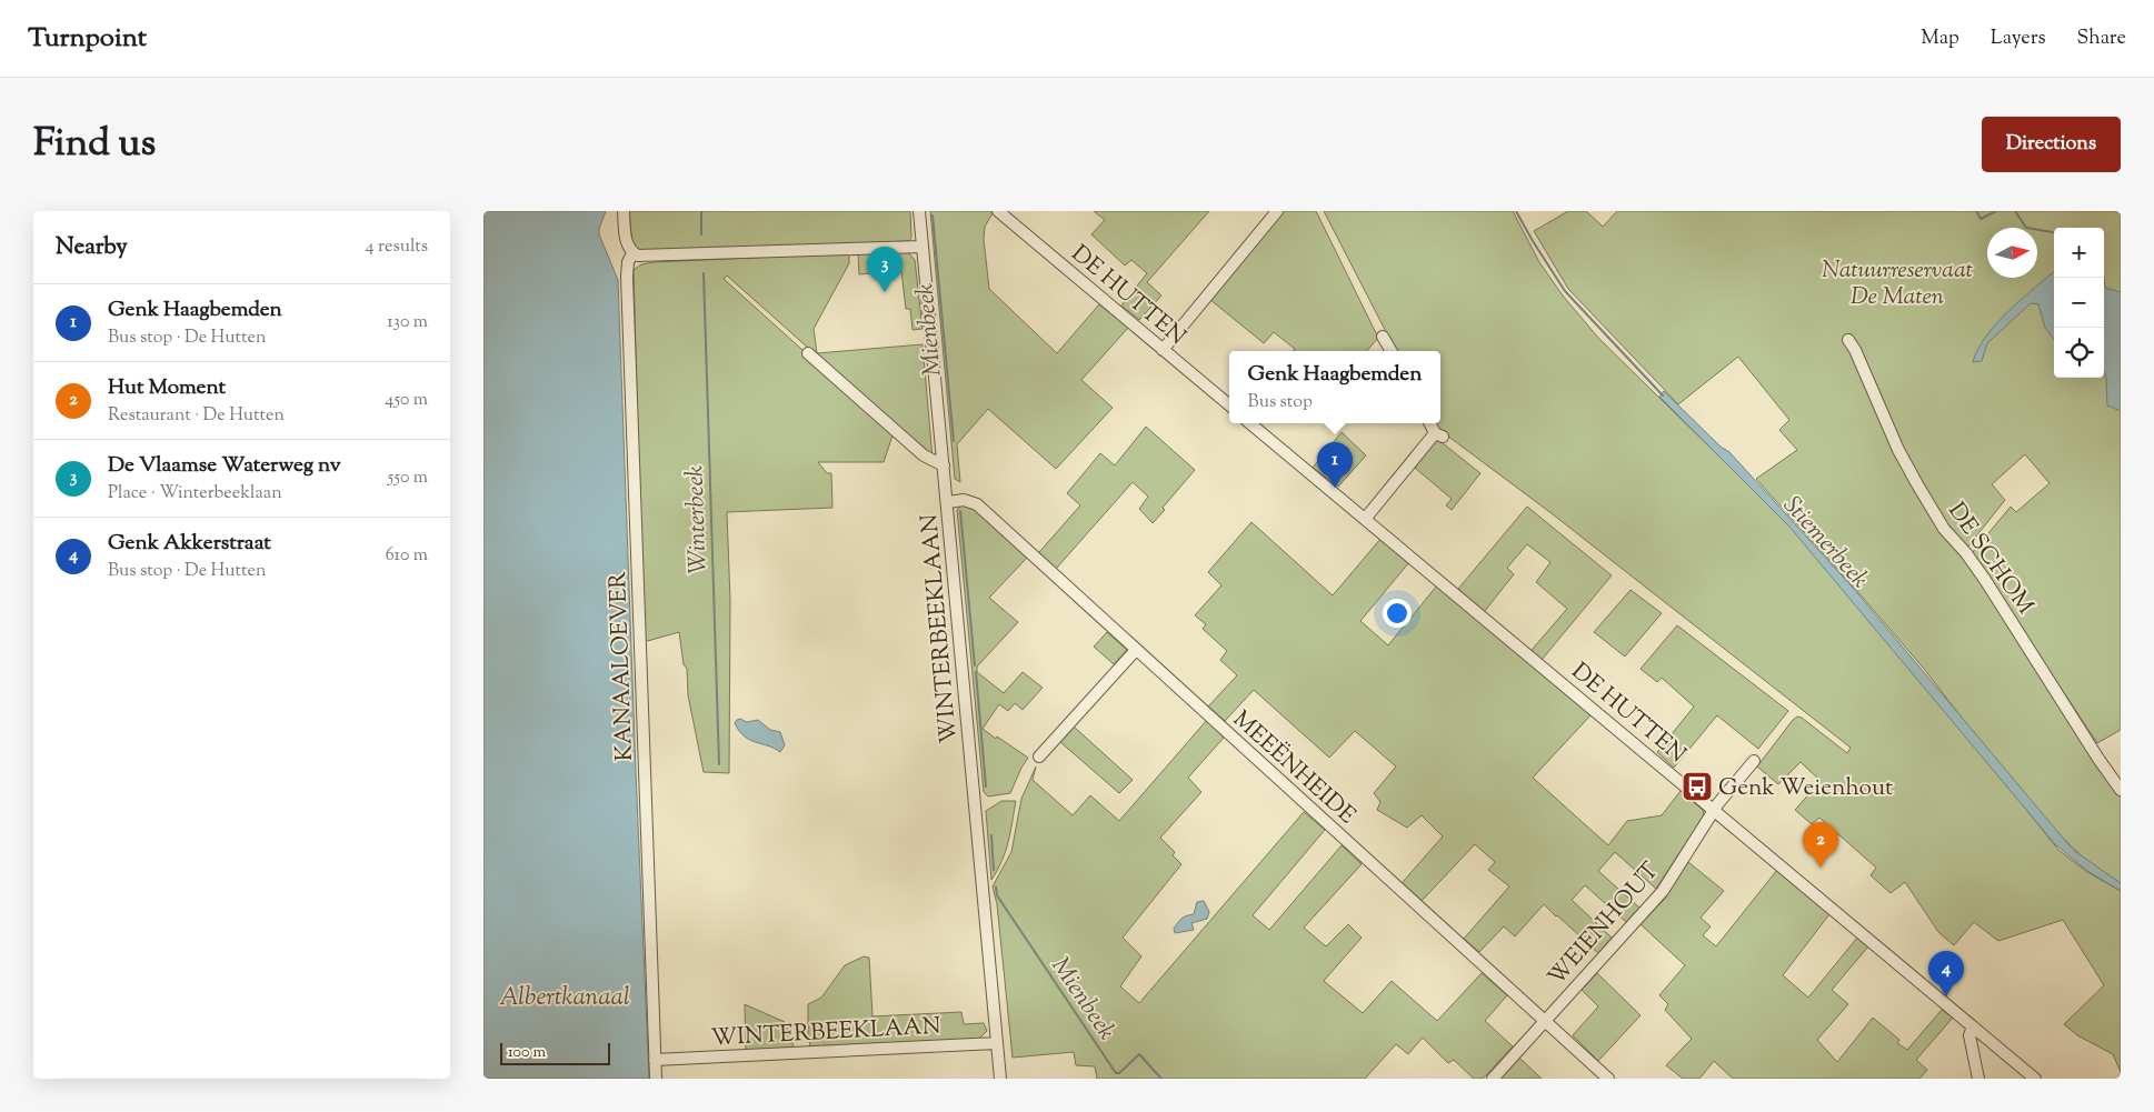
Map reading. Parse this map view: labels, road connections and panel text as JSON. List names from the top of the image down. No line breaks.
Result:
{"streets":{"street":["DE HUTTEN","DE SCHOM","WINTERBEEKLAAN","KANAALOEVER","MEEËNHEIDE","WEIENHOUT"]},"crossings":[["DE HUTTEN","WEIENHOUT"],["WINTERBEEKLAAN","KANAALOEVER"],["WINTERBEEKLAAN","MEEËNHEIDE"],["MEEËNHEIDE","WEIENHOUT"]],"water":["Mienbeek","Winterbeek","Stiemerbeek","Albertkanaal"],"parks":["Natuurreservaat De Maten"],"places":{"bus stop":["Genk Weienhout"]},"scale_bar":"100 m","north":"right","page":{"header":"Turnpoint","nav":["Map","Layers","Share"],"title":"Find us","buttons":"Directions","heading":["Nearby","4 results"],"map_buttons":["+","−"],"pins":["3","1","2","4"],"list":[{"mark":"1","name":"Genk Haagbemden","note":"Bus stop · De Hutten","value":"130 m"},{"mark":"2","name":"Hut Moment","note":"Restaurant · De Hutten","value":"450 m"},{"mark":"3","name":"De Vlaamse Waterweg nv","note":"Place · Winterbeeklaan","value":"550 m"},{"mark":"4","name":"Genk Akkerstraat","note":"Bus stop · De Hutten","value":"610 m"}],"popup":["Genk Haagbemden","Bus stop"],"scale":"100 m"}}
